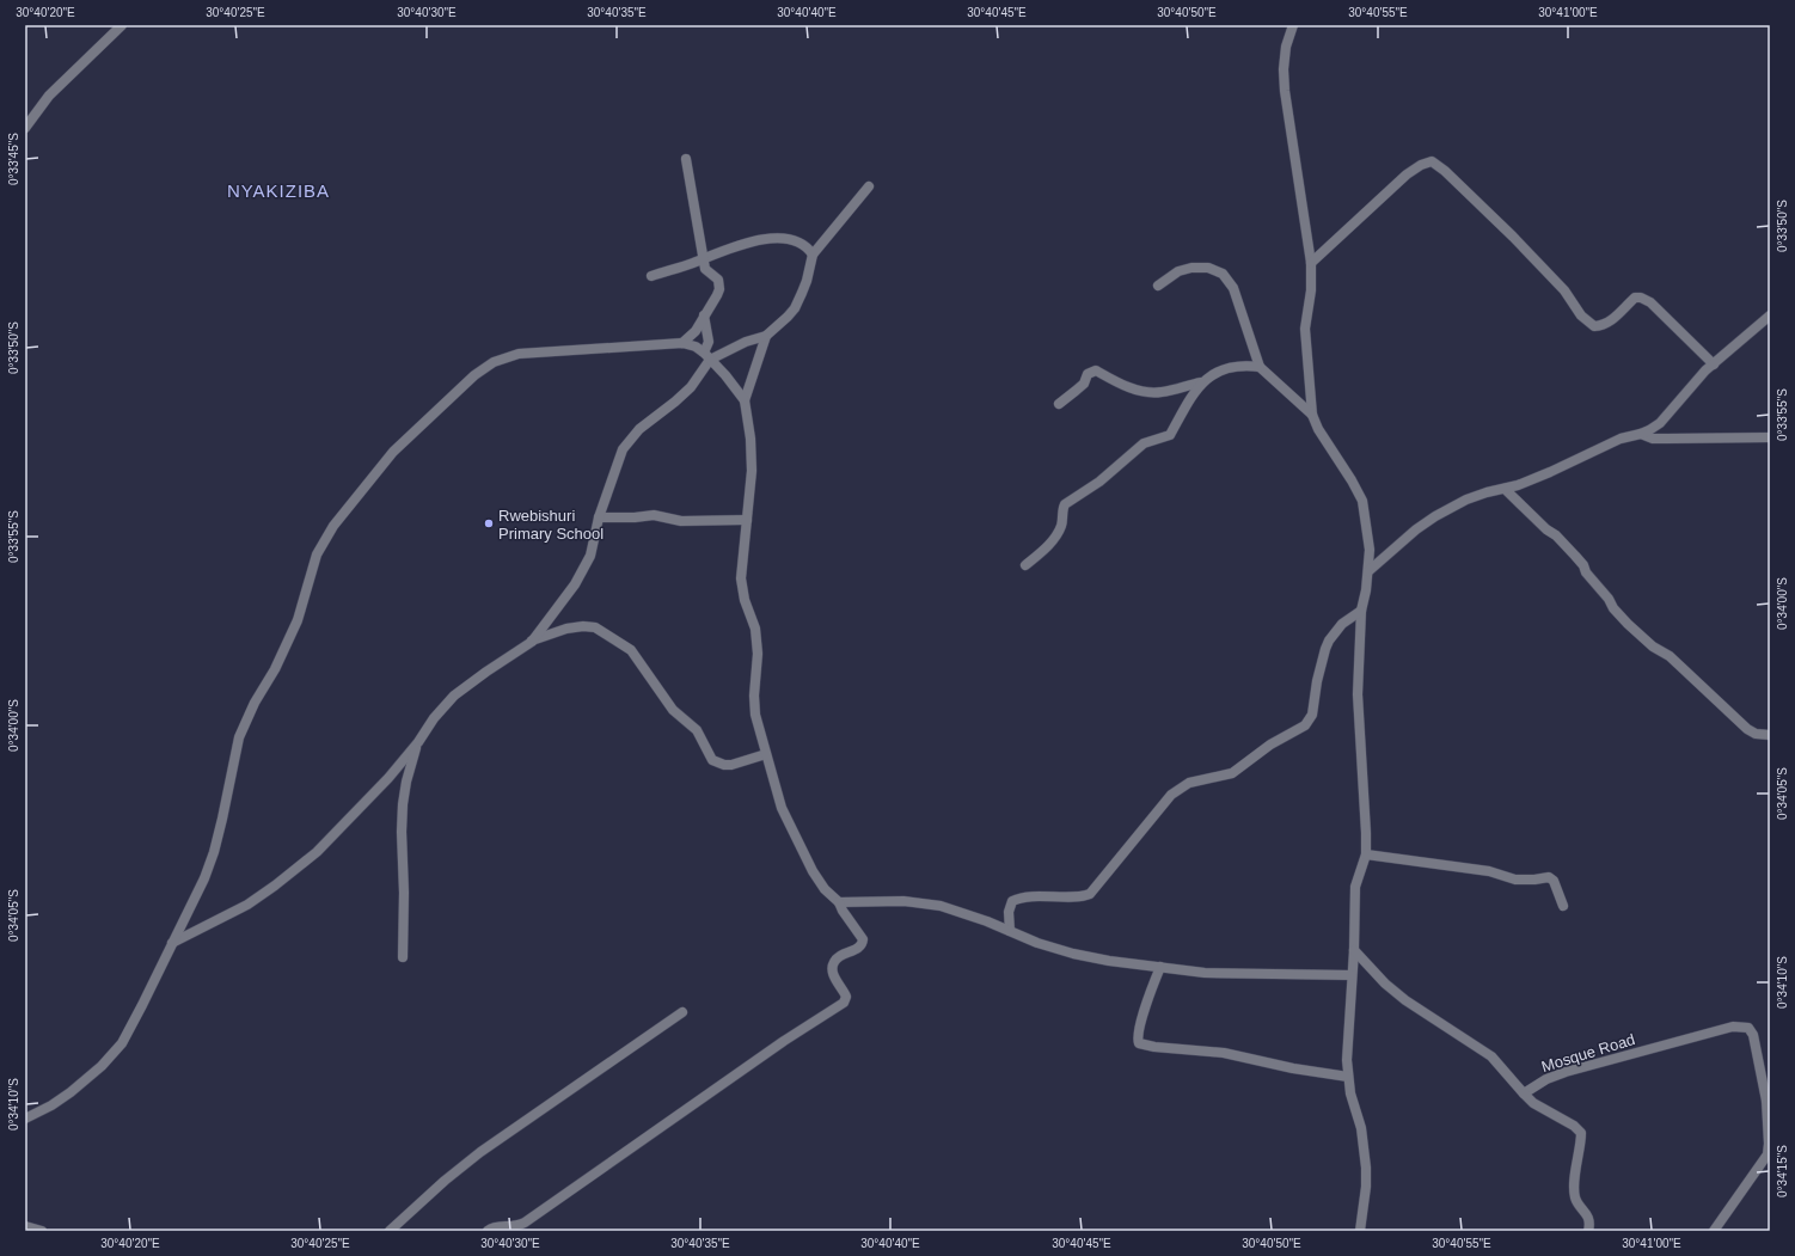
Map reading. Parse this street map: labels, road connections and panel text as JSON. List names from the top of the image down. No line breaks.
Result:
{"streets":{"street":["Mosque Road"]},"districts":["NYAKIZIBA"],"places":["Rwebishuri Primary School"],"coordinates":["30°40'20\"E","30°40'25\"E","30°40'30\"E","30°40'35\"E","30°40'40\"E","30°40'45\"E","30°40'50\"E","30°40'55\"E","30°41'00\"E","0°33'45\"S","0°33'50\"S","0°33'55\"S","0°34'00\"S","0°34'05\"S","0°34'10\"S","0°34'15\"S"]}
